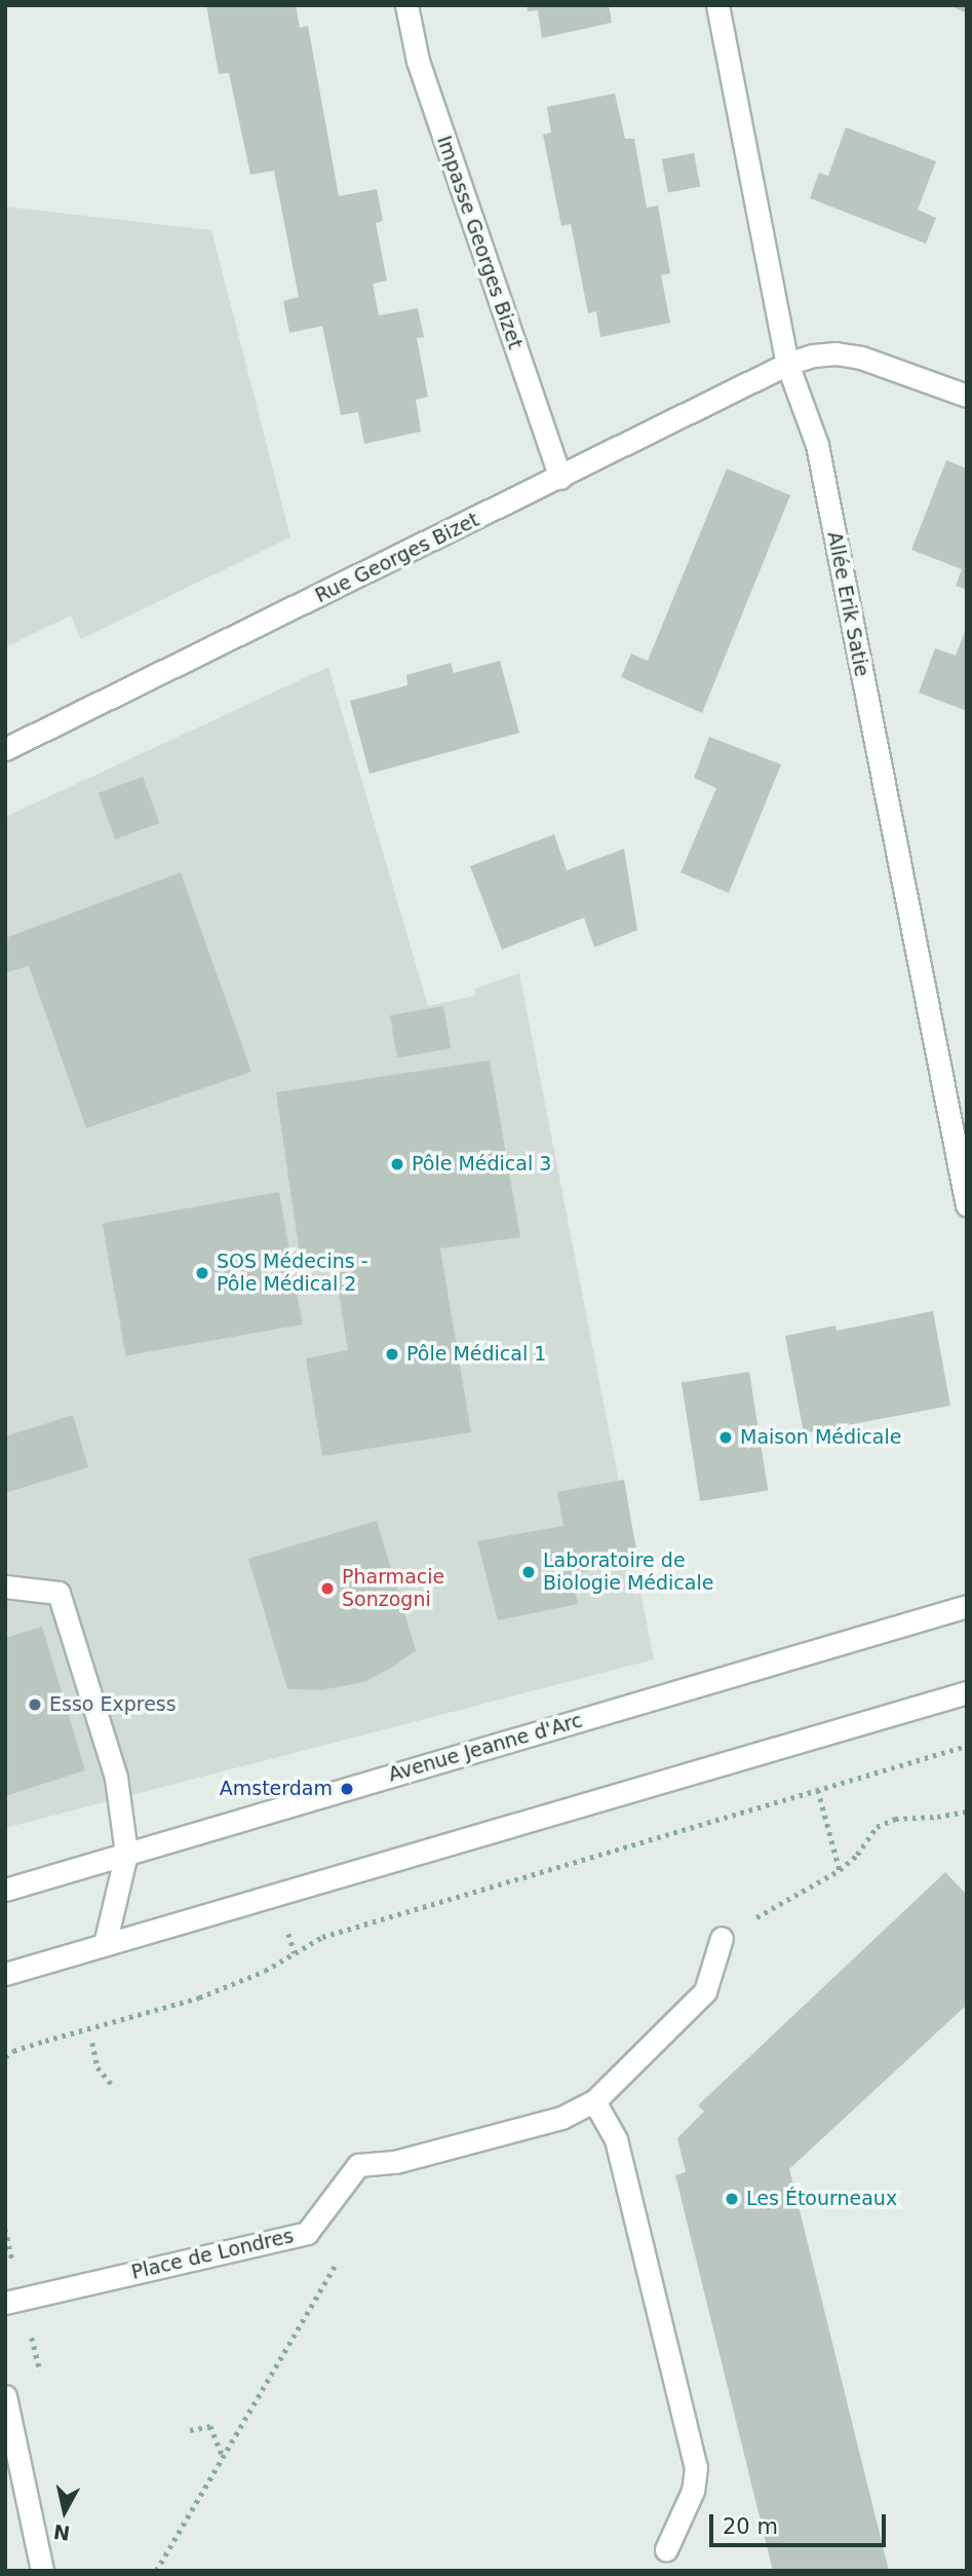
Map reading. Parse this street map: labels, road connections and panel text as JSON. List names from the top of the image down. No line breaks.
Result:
{"streets":{"street":["Impasse Georges Bizet","Rue Georges Bizet","Allée Erik Satie","Avenue Jeanne d'Arc","Place de Londres"]},"crossings":[["Impasse Georges Bizet","Rue Georges Bizet"],["Rue Georges Bizet","Allée Erik Satie"]],"places":["Pôle Médical 3","SOS Médecins - Pôle Médical 2","Pôle Médical 1","Maison Médicale","Laboratoire de Biologie Médicale","Pharmacie Sonzogni","Esso Express","Amsterdam","Les Étourneaux"],"scale_bar":"20 m","north":"bottom"}
